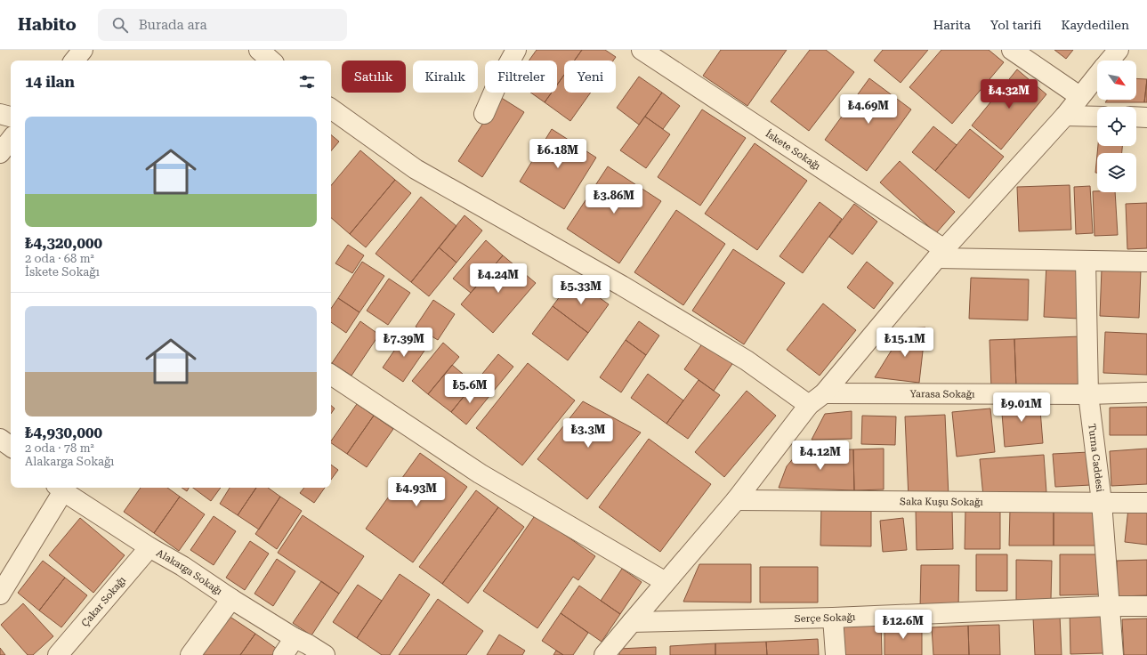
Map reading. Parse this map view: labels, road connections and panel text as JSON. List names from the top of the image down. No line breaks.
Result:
{"streets":{"street":["İskete Sokağı","Yarasa Sokağı","Turna Caddesi","Saka Kuşu Sokağı","Alakarga Sokağı","Çakar Sokağı","Serçe Sokağı"]},"crossings":[["Yarasa Sokağı","Turna Caddesi"],["Turna Caddesi","Saka Kuşu Sokağı"],["Turna Caddesi","Serçe Sokağı"],["Alakarga Sokağı","Çakar Sokağı"]],"north":"bottom right","page":{"header":"Habito","search":"Burada ara","nav":["Harita","Yol tarifi","Kaydedilen"],"chip":["Satılık","Kiralık","Filtreler","Yeni"],"heading":"14 ilan","price":["₺4.32M","₺4.69M","₺6.18M","₺3.86M","₺4.24M","₺5.33M","₺7.39M","₺15.1M","₺5.6M","₺9.01M","₺3.3M","₺4.12M","₺4.93M","₺12.6M"],"list":[{"name":"₺4,320,000","note":"2 oda · 68 m² · İskete Sokağı"},{"name":"₺4,930,000","note":"2 oda · 78 m² · Alakarga Sokağı"}]}}
